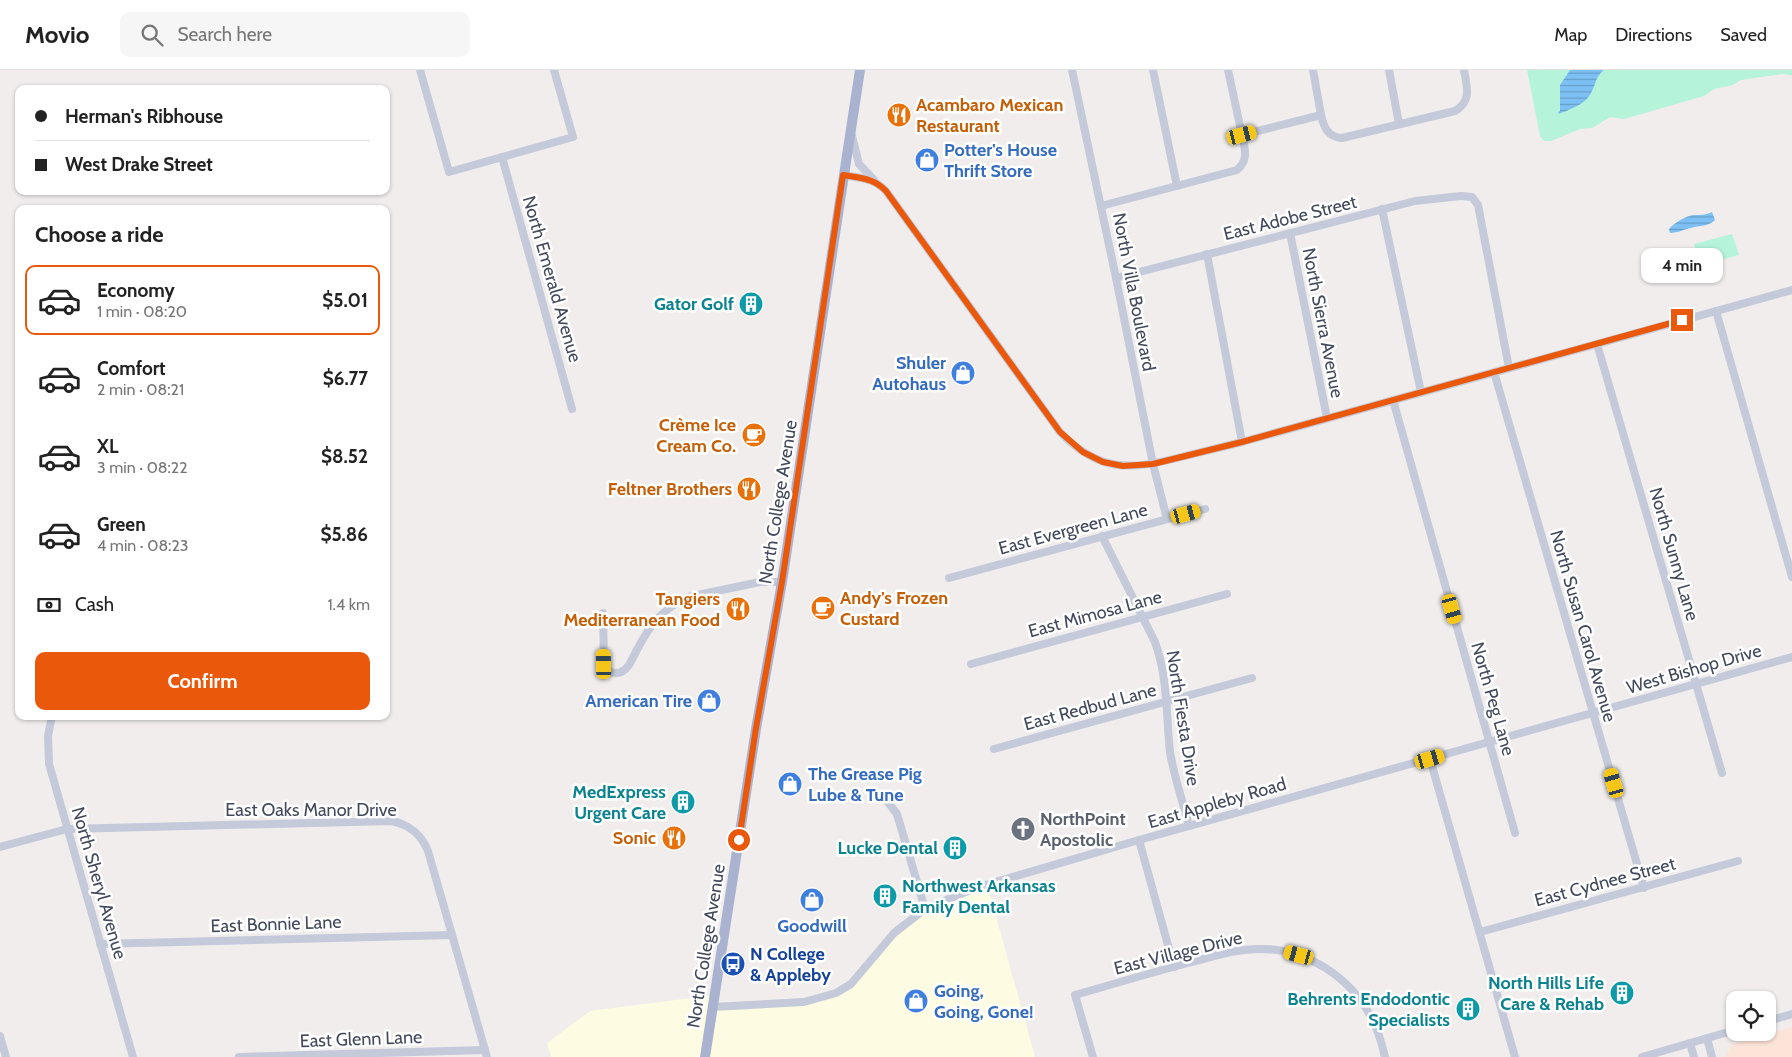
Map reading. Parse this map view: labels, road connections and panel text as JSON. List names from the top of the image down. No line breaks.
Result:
{"streets":{"main road":["North College Avenue"],"street":["East Adobe Street","North Emerald Avenue","North Villa Boulevard","North Sierra Avenue","East Evergreen Lane","North Sunny Lane","East Mimosa Lane","North Susan Carol Avenue","West Bishop Drive","North Peg Lane","East Redbud Lane","North Fiesta Drive","East Appleby Road","East Oaks Manor Drive","East Cydnee Street","North Sheryl Avenue","East Bonnie Lane","East Village Drive","East Glenn Lane"]},"crossings":[["East Adobe Street","North Villa Boulevard"],["East Adobe Street","North Sierra Avenue"],["North Villa Boulevard","East Evergreen Lane"],["North College Avenue","East Appleby Road"],["East Evergreen Lane","North Fiesta Drive"],["North Sunny Lane","West Bishop Drive"],["East Mimosa Lane","North Fiesta Drive"],["North Susan Carol Avenue","West Bishop Drive"],["North Susan Carol Avenue","East Cydnee Street"],["West Bishop Drive","North Peg Lane"],["West Bishop Drive","East Appleby Road"],["East Redbud Lane","North Fiesta Drive"],["North Fiesta Drive","East Appleby Road"],["East Oaks Manor Drive","North Sheryl Avenue"],["East Oaks Manor Drive","East Bonnie Lane"],["East Oaks Manor Drive","East Glenn Lane"],["North Sheryl Avenue","East Bonnie Lane"]],"places":{"restaurant":["Acambaro Mexican Restaurant","Feltner Brothers","Tangiers Mediterranean Food","Sonic"],"shop":["Potter's House Thrift Store","Shuler Autohaus","American Tire","The Grease Pig Lube & Tune","Goodwill","Going, Going, Gone!"],"building":["Gator Golf","MedExpress Urgent Care","Lucke Dental","Northwest Arkansas Family Dental","North Hills Life Care & Rehab","Behrents Endodontic Specialists"],"cafe":["Crème Ice Cream Co.","Andy's Frozen Custard"],"church":["NorthPoint Apostolic"],"bus stop":["N College & Appleby"]},"page":{"header":"Movio","search":"Search here","nav":["Map","Directions","Saved"],"banner":["Herman's Ribhouse","West Drake Street"],"heading":"Choose a ride","bubble":"4 min","list":[{"name":"Economy","note":"1 min · 08:20","value":"$5.01"},{"name":"Comfort","note":"2 min · 08:21","value":"$6.77"},{"name":"XL","note":"3 min · 08:22","value":"$8.52"},{"name":"Green","note":"4 min · 08:23","value":"$5.86"}],"pay":["Cash","1.4 km"],"buttons":"Confirm"}}
